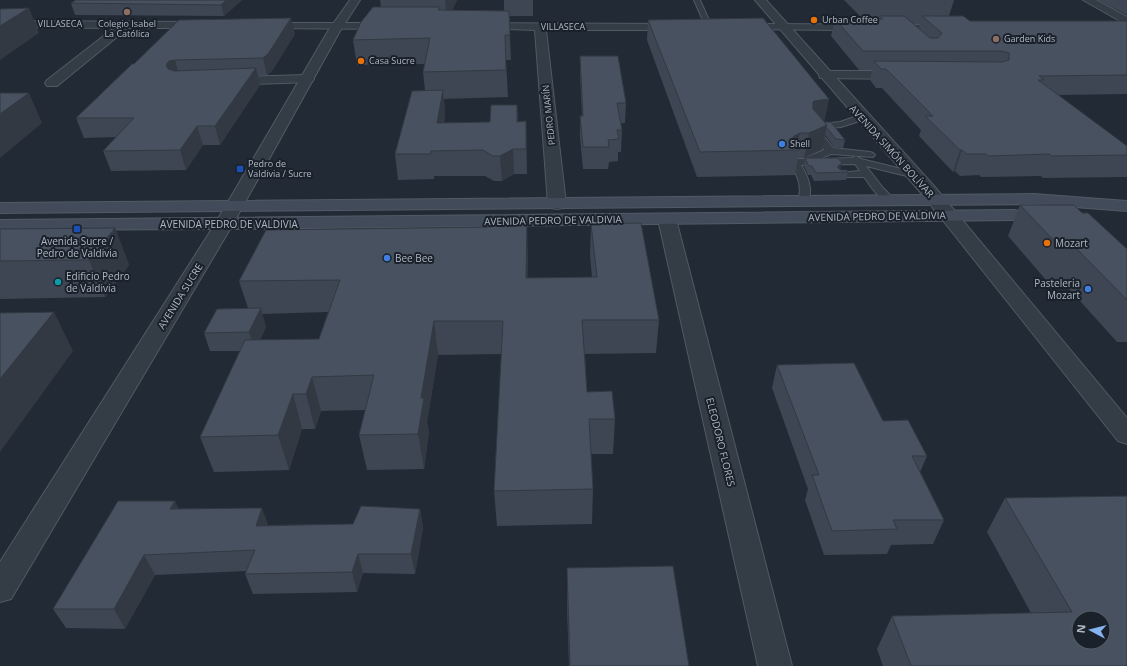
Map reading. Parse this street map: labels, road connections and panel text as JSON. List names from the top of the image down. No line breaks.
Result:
{"streets":{"main road":["AVENIDA PEDRO DE VALDIVIA"],"street":["VILLASECA","PEDRO MARÍN","AVENIDA SIMÓN BOLÍVAR","AVENIDA SUCRE","ELEODORO FLORES"]},"crossings":[["VILLASECA","PEDRO MARÍN"],["VILLASECA","AVENIDA SIMÓN BOLÍVAR"],["PEDRO MARÍN","AVENIDA PEDRO DE VALDIVIA"],["AVENIDA SIMÓN BOLÍVAR","AVENIDA PEDRO DE VALDIVIA"],["AVENIDA PEDRO DE VALDIVIA","AVENIDA SUCRE"],["AVENIDA PEDRO DE VALDIVIA","ELEODORO FLORES"]],"places":{"other":["Colegio Isabel La Católica","Urban Coffee","Garden Kids","Casa Sucre","Shell","Mozart","Bee Bee","Edificio Pedro de Valdivia","Pasteleria Mozart"],"transit":["Pedro de Valdivia / Sucre","Avenida Sucre / Pedro de Valdivia"]},"north":"left"}
